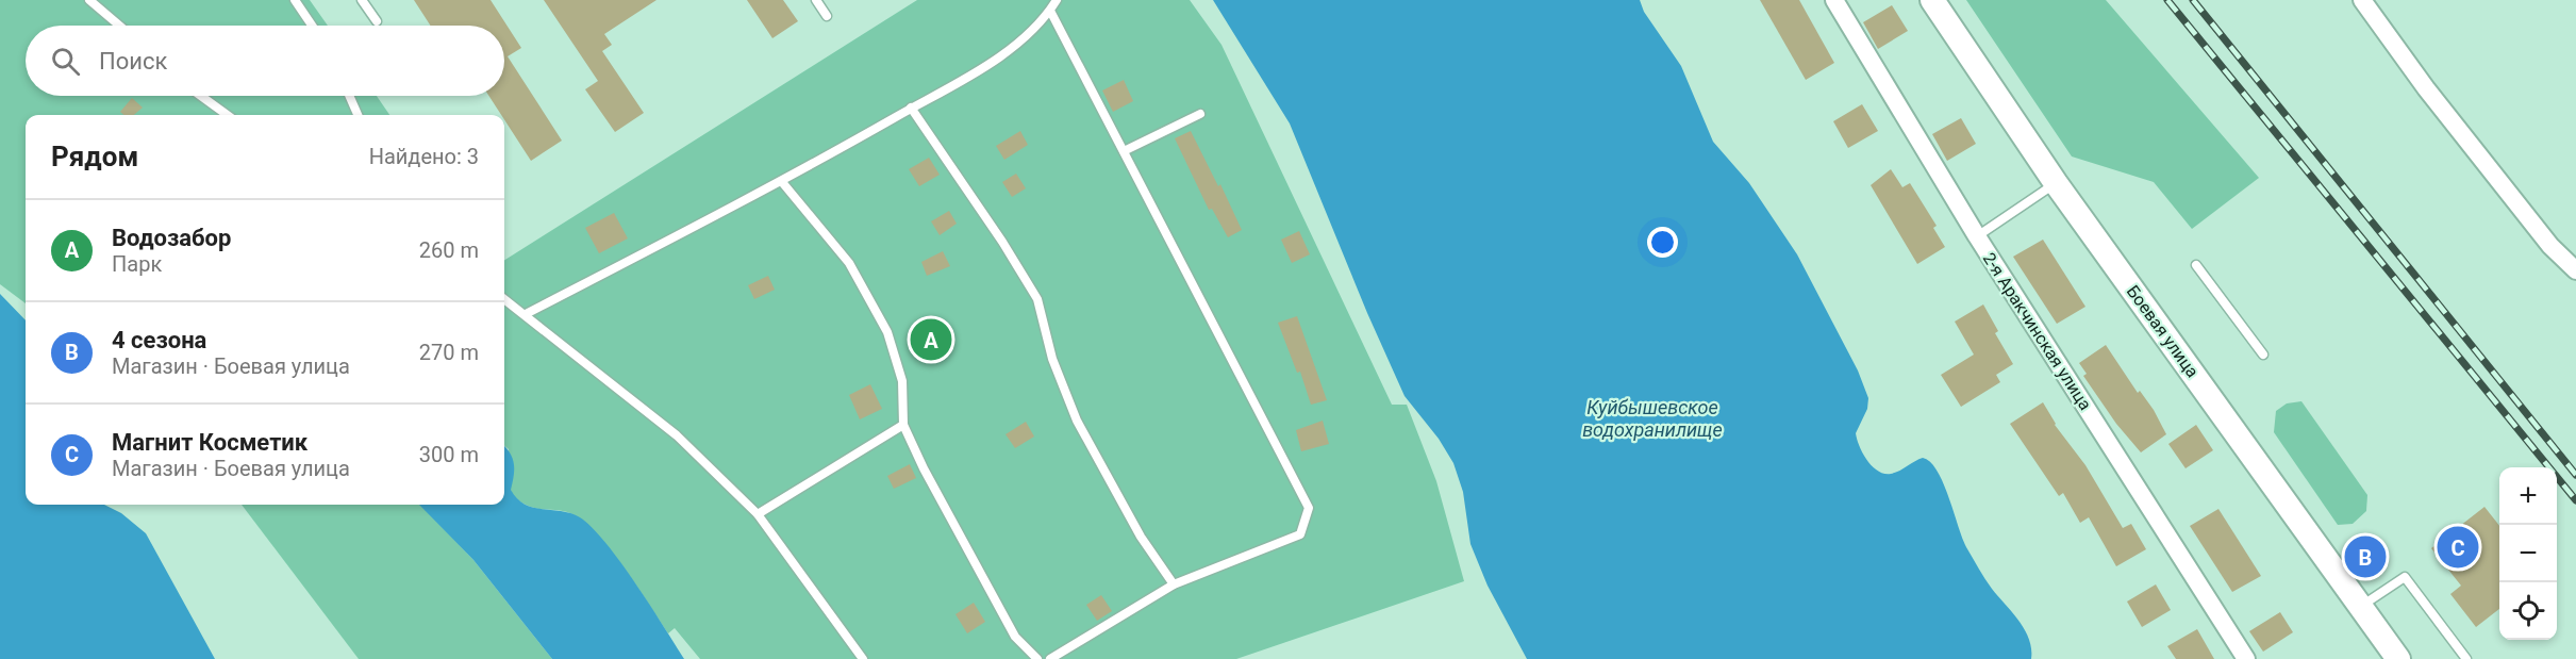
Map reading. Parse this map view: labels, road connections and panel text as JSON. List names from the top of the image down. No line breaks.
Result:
{"streets":{"main road":["Боевая улица"],"street":["2-я Аракчинская улица"]},"water":["Куйбышевское водохранилище"],"page":{"search":"Поиск","heading":["Рядом","Найдено: 3"],"list":[{"mark":"A","name":"Водозабор","note":"Парк","value":"260 m"},{"mark":"B","name":"4 сезона","note":"Магазин · Боевая улица","value":"270 m"},{"mark":"C","name":"Магнит Косметик","note":"Магазин · Боевая улица","value":"300 m"}],"pins":["A","C","B"],"map_buttons":["+","−"]}}
